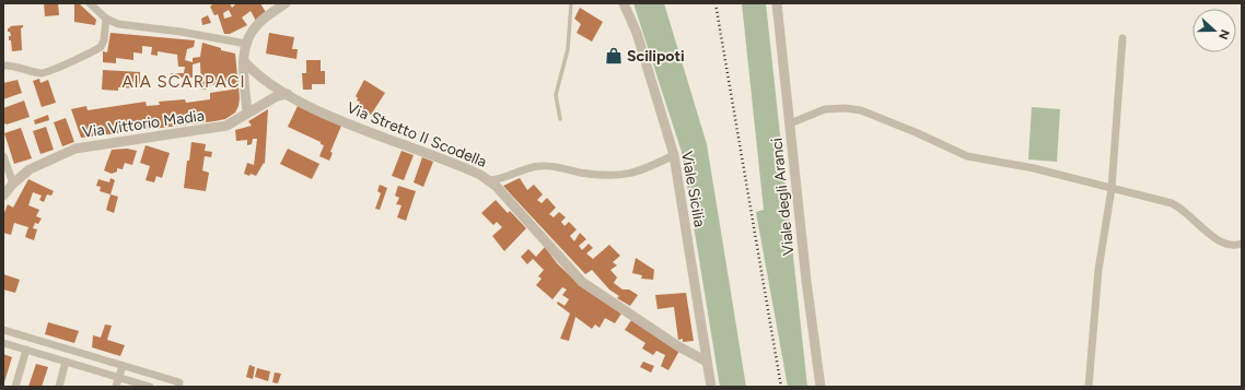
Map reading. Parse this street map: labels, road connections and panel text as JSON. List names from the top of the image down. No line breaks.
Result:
{"streets":{"street":["Via Vittorio Madia","Via Stretto II Scodella","Viale Sicilia","Viale degli Aranci"]},"crossings":[["Via Vittorio Madia","Via Stretto II Scodella"],["Via Stretto II Scodella","Viale Sicilia"]],"districts":["AIA SCARPACI"],"places":{"shop":["Scilipoti"]},"north":"right"}
